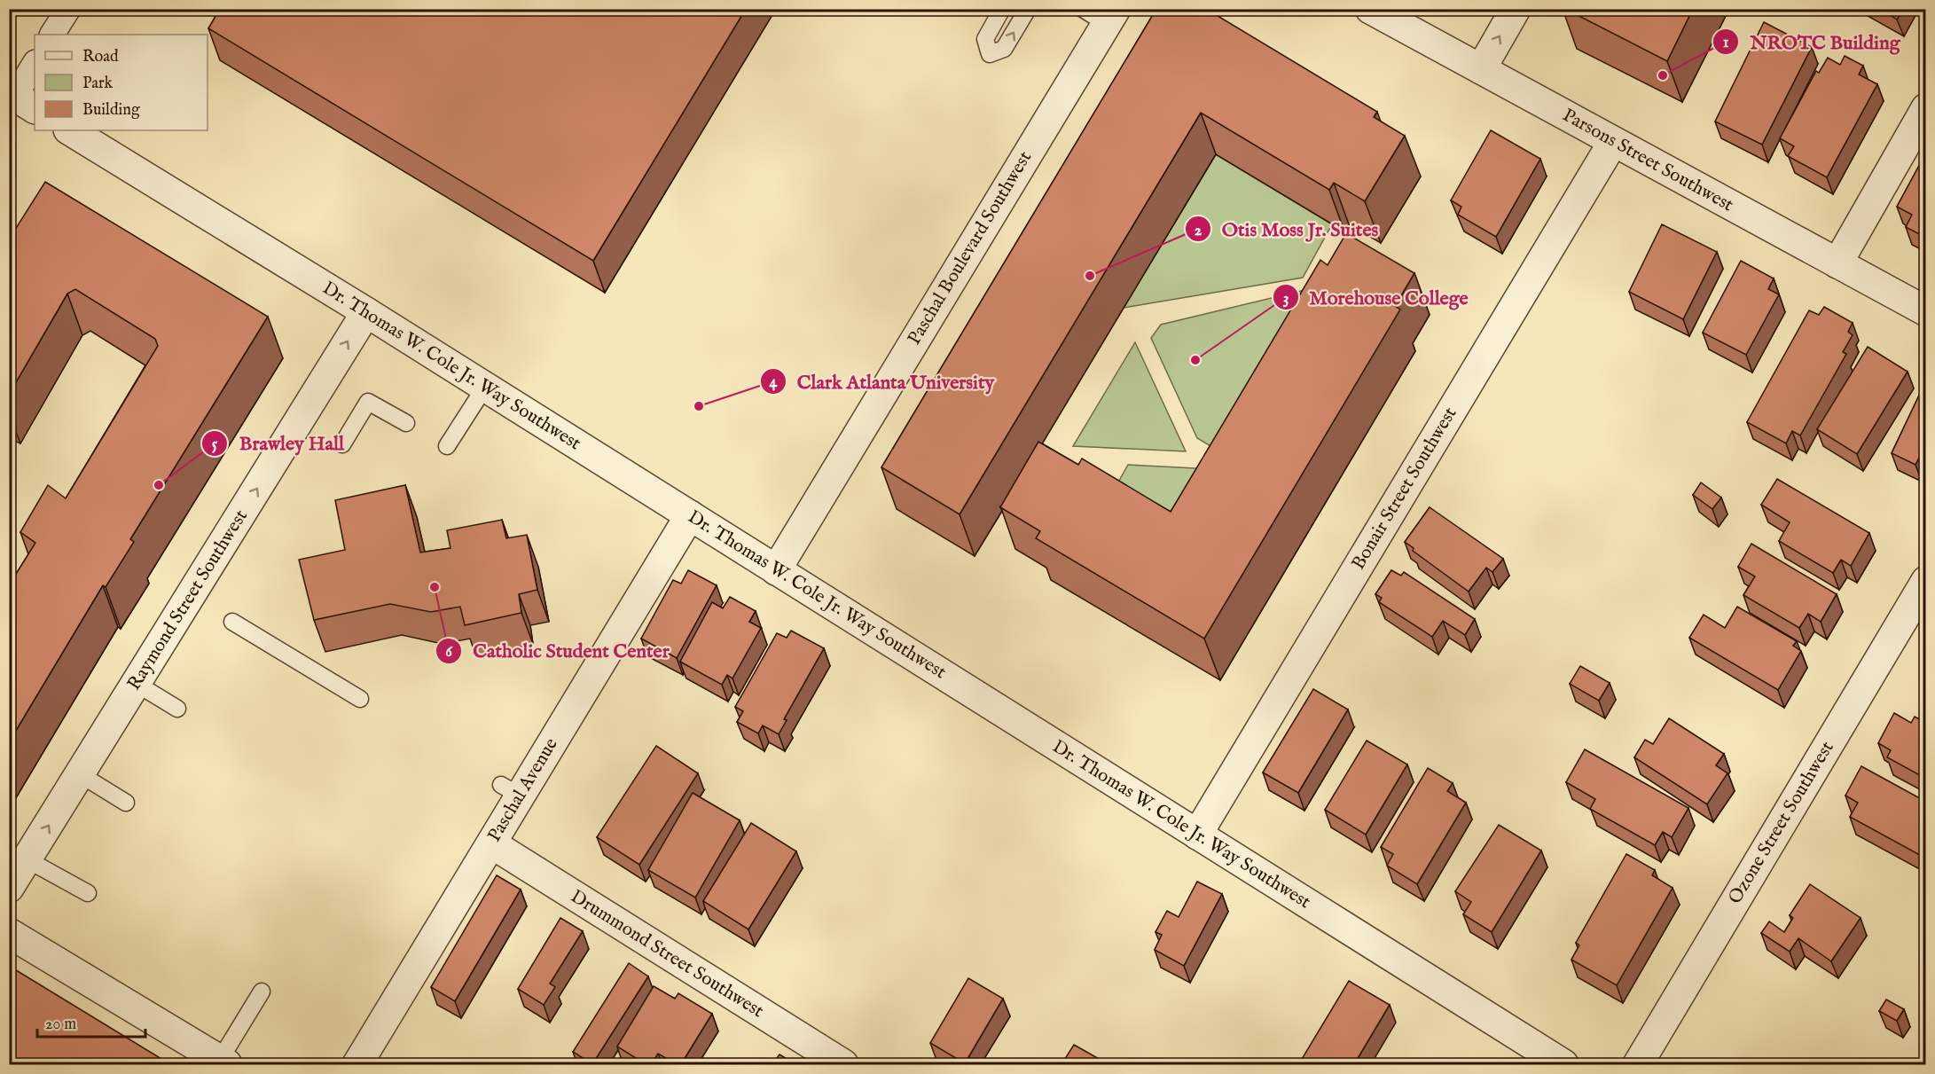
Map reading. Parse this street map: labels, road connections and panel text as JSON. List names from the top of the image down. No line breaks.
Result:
{"streets":{"street":["Parsons Street Southwest","Paschal Boulevard Southwest","Dr. Thomas W. Cole Jr. Way Southwest","Bonair Street Southwest","Raymond Street Southwest","Paschal Avenue","Ozone Street Southwest","Drummond Street Southwest"]},"crossings":[["Parsons Street Southwest","Bonair Street Southwest"],["Paschal Boulevard Southwest","Dr. Thomas W. Cole Jr. Way Southwest"],["Dr. Thomas W. Cole Jr. Way Southwest","Bonair Street Southwest"],["Dr. Thomas W. Cole Jr. Way Southwest","Raymond Street Southwest"],["Dr. Thomas W. Cole Jr. Way Southwest","Paschal Avenue"],["Paschal Avenue","Drummond Street Southwest"]],"one_way":["Raymond Street Southwest"],"places":["NROTC Building","Otis Moss Jr. Suites","Morehouse College","Clark Atlanta University","Brawley Hall","Catholic Student Center"],"legend":["Road","Park","Building"],"scale_bar":"20 m"}
